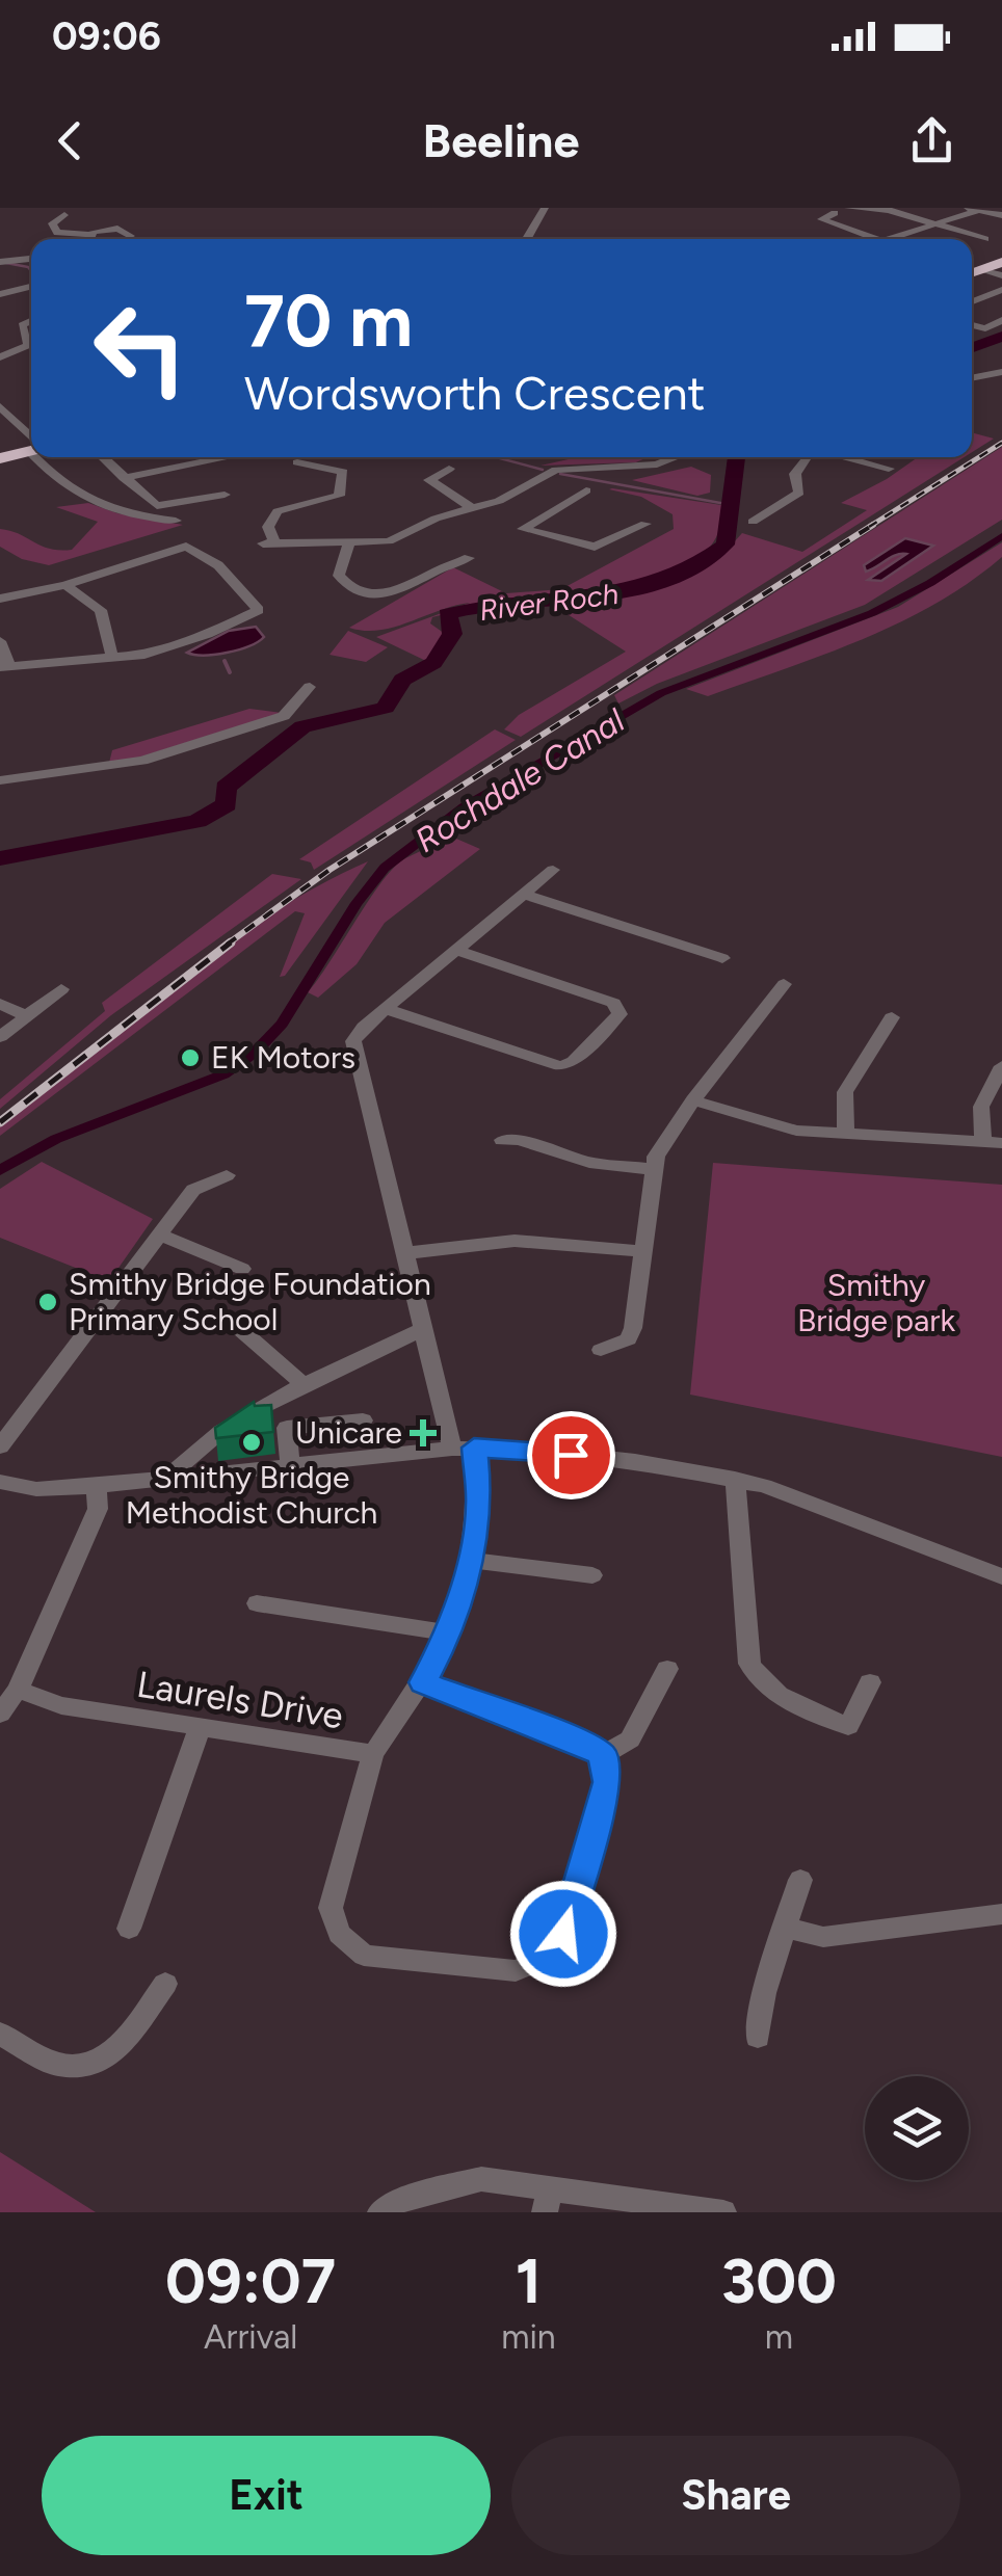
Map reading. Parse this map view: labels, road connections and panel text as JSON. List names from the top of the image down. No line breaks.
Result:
{"streets":{"street":["Laurels Drive"]},"water":["River Roch","Rochdale Canal"],"parks":["Smithy Bridge park"],"places":{"other":["EK Motors","Smithy Bridge Foundation Primary School","Smithy Bridge Methodist Church"],"health":["Unicare"]},"page":{"status":"09:06","header":"Beeline","turn":["70 m","Wordsworth Crescent"],"eta":["09:07","Arrival","1","min","300","m"],"buttons":["Exit","Share"]}}
